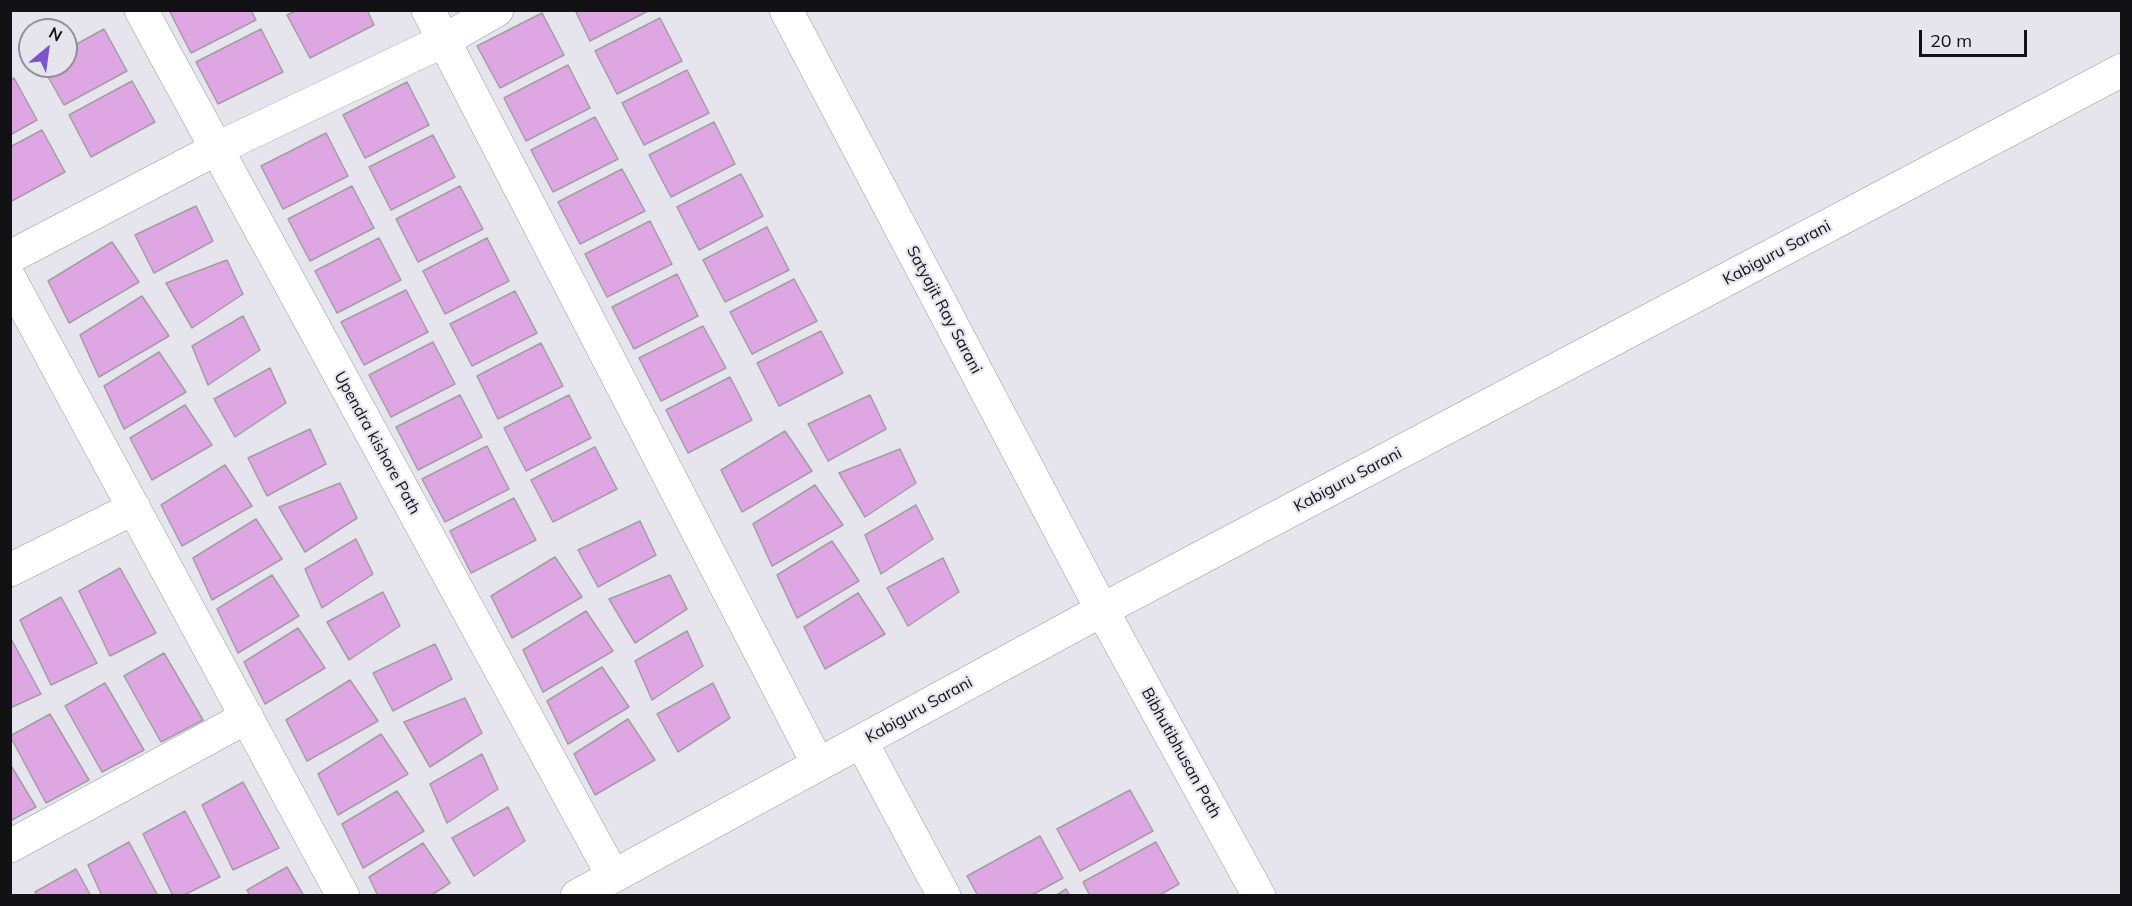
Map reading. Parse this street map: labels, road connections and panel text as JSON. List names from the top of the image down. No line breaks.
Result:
{"streets":{"street":["Kabiguru Sarani","Satyajit Ray Sarani","Upendra kishore Path","Bibhutibhusan Path"]},"crossings":[["Kabiguru Sarani","Satyajit Ray Sarani"],["Kabiguru Sarani","Upendra kishore Path"],["Kabiguru Sarani","Bibhutibhusan Path"],["Satyajit Ray Sarani","Bibhutibhusan Path"]],"scale_bar":"20 m","north":"top right"}
